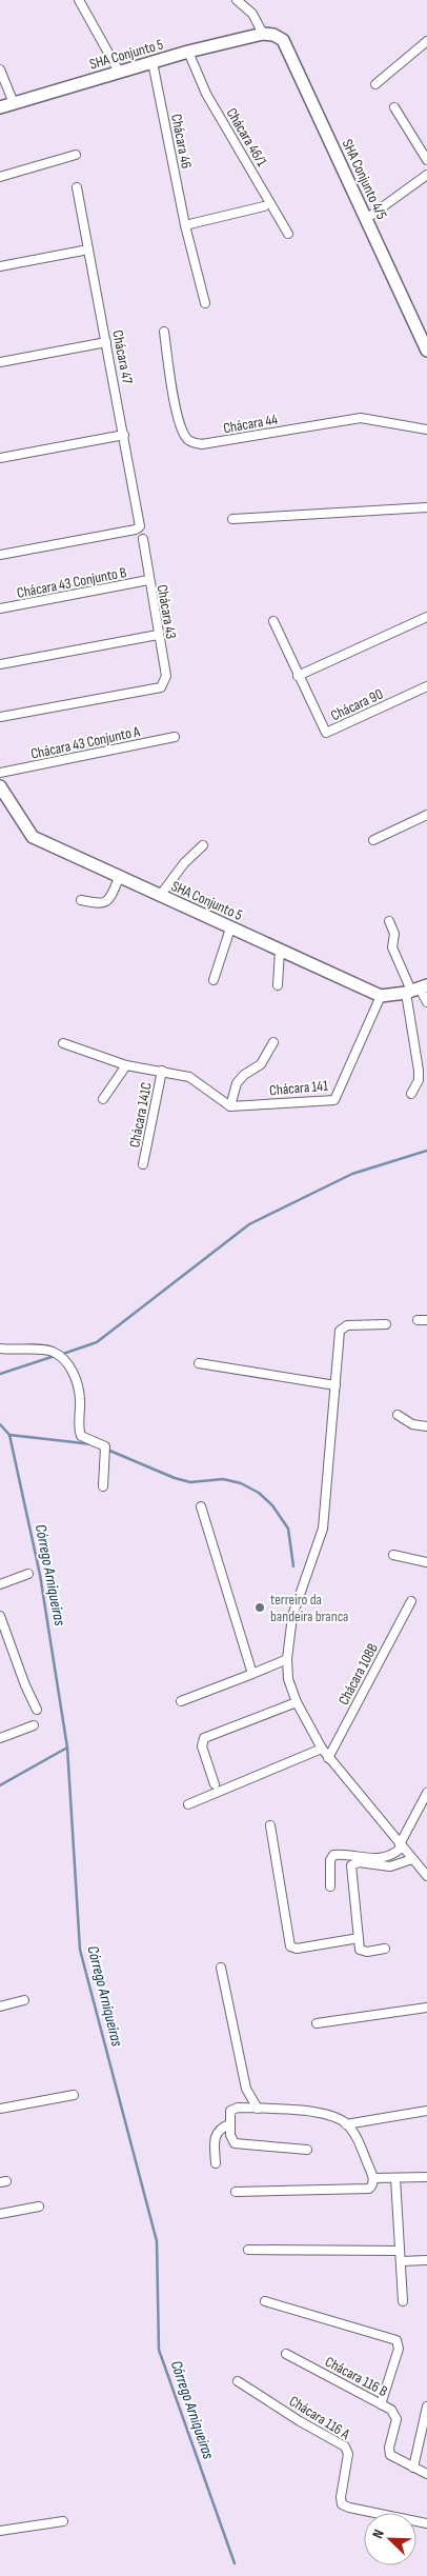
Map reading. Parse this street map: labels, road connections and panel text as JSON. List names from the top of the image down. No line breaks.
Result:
{"streets":{"street":["SHA Conjunto 5","Chácara 46/1","Chácara 46","SHA Conjunto 4/5","Chácara 47","Chácara 44","Chácara 43 Conjunto B","Chácara 43","Chácara 90","Chácara 43 Conjunto A","Chácara 141","Chácara 141C","Chácara 108B","Chácara 116 B","Chácara 116 A"]},"crossings":[["SHA Conjunto 5","Chácara 46/1"],["SHA Conjunto 5","Chácara 46"],["SHA Conjunto 5","SHA Conjunto 4/5"],["SHA Conjunto 5","Chácara 141"],["Chácara 43 Conjunto B","Chácara 43"]],"water":["Córrego Arniqueiras"],"places":["terreiro da bandeira branca"],"north":"top left"}
